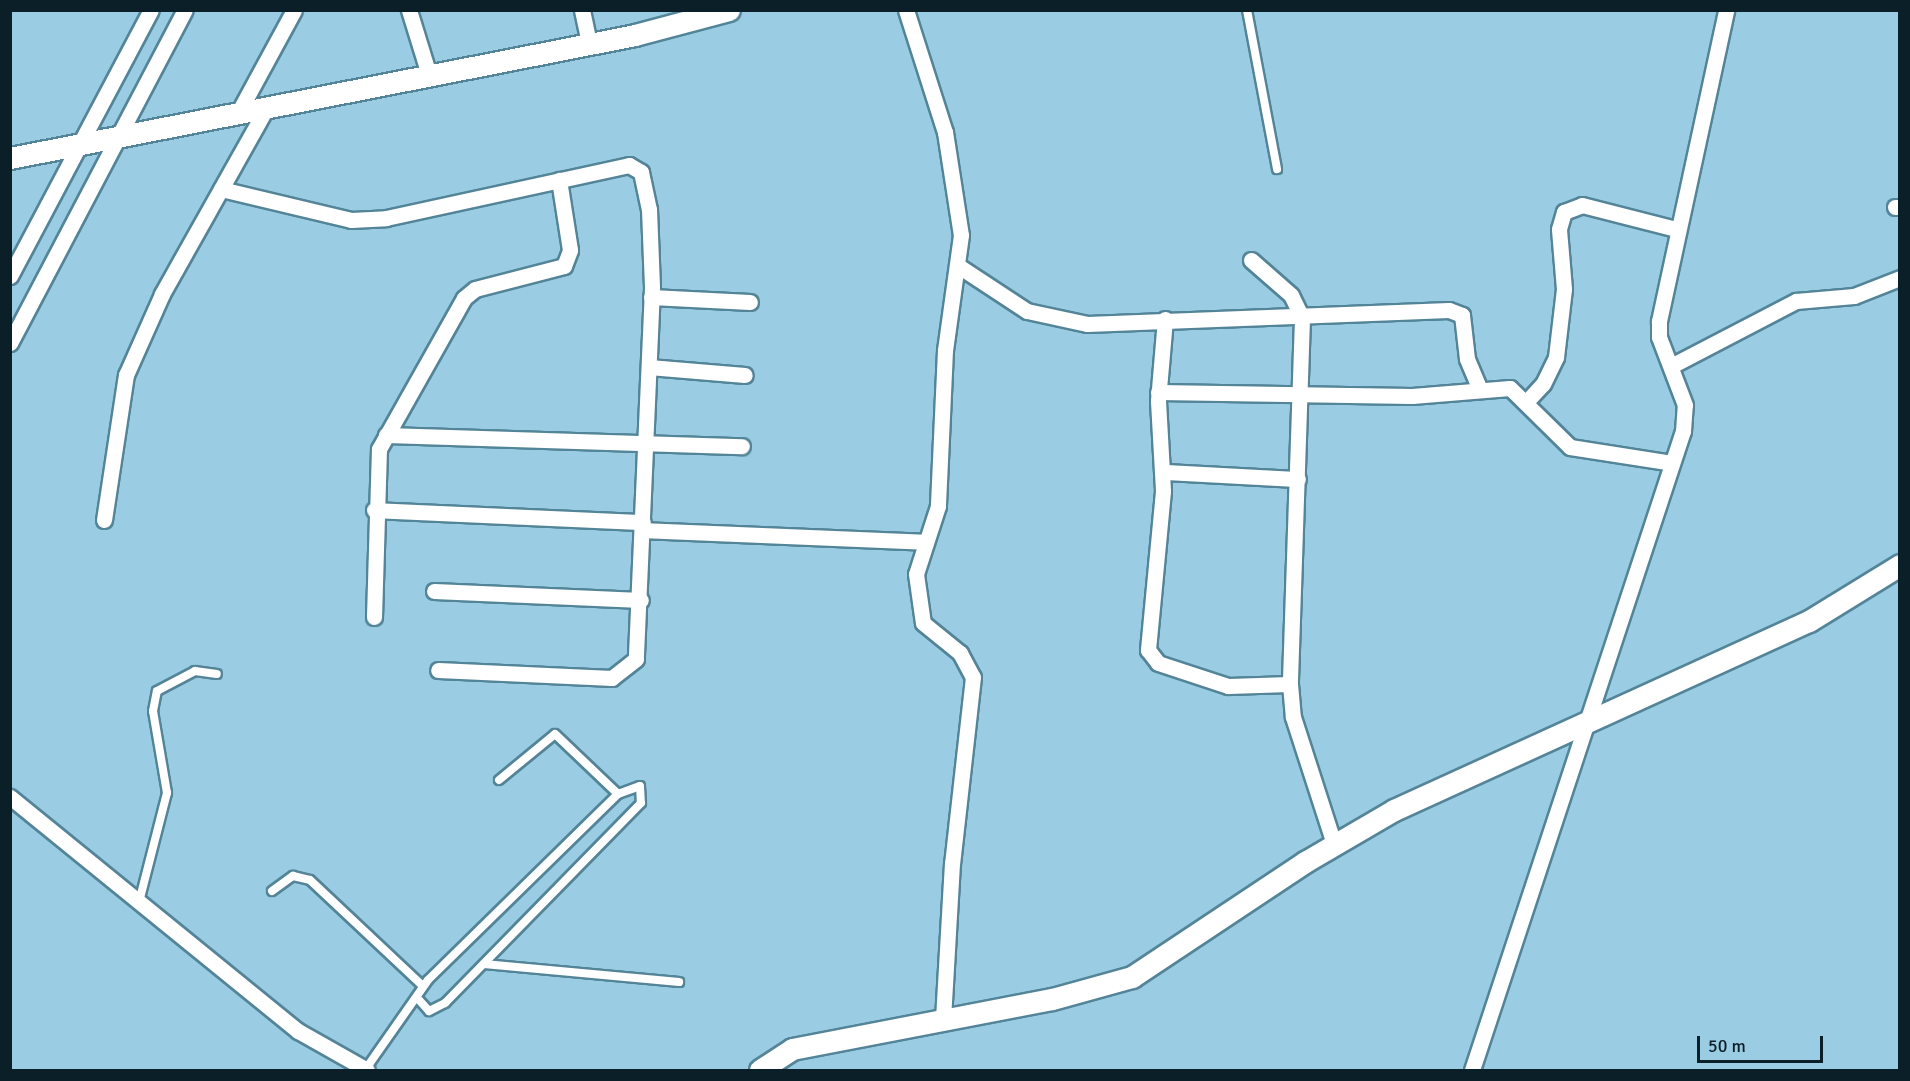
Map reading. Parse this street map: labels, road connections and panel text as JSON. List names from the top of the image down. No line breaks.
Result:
{"scale_bar":"50 m"}
